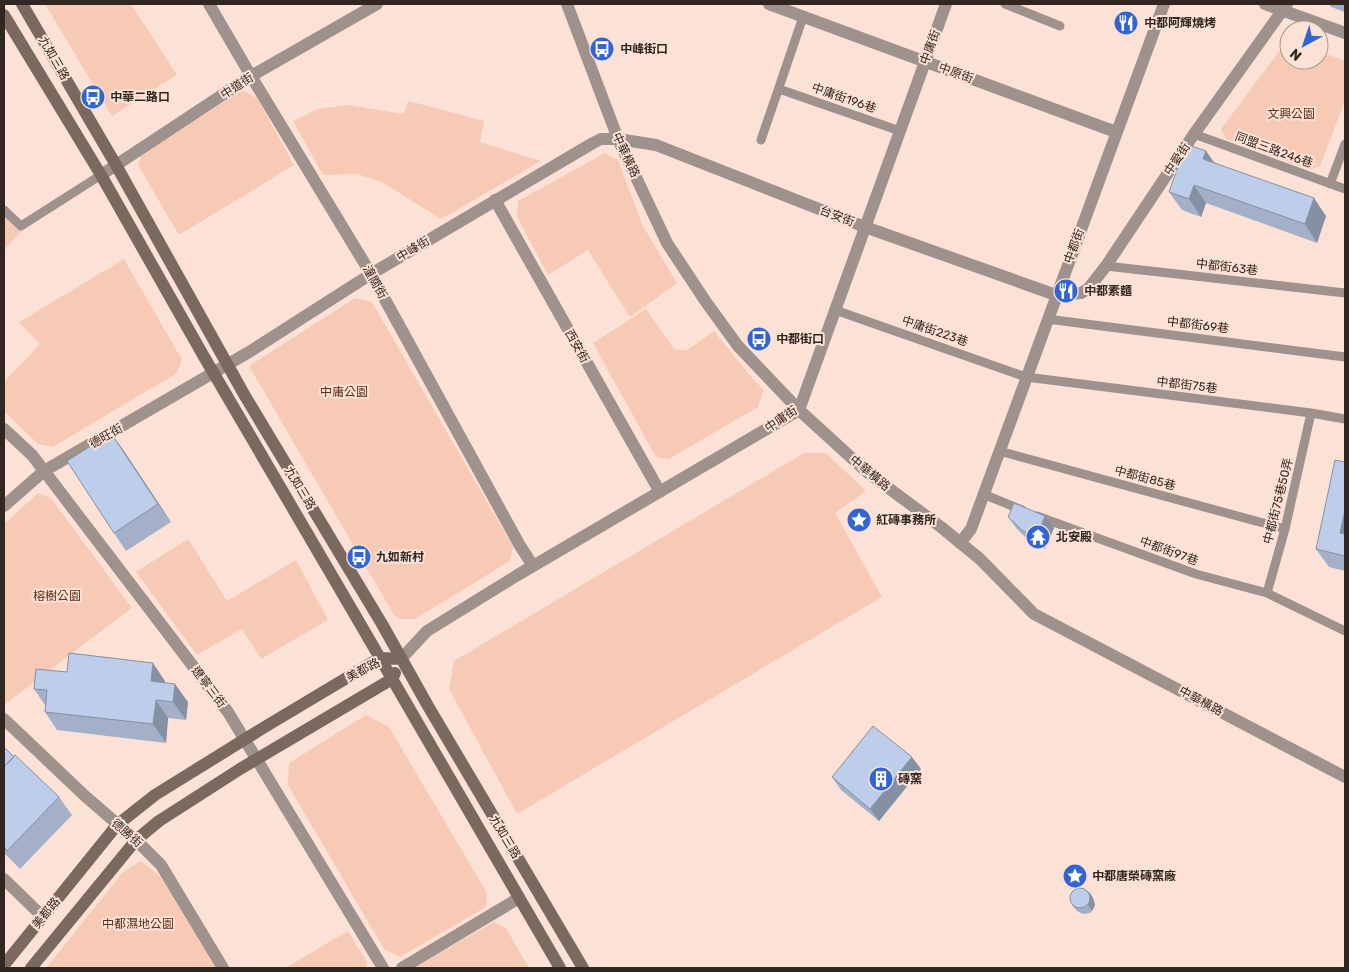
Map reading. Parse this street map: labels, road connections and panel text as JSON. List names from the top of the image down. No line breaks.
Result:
{"streets":{"street":["中庸街","九如三路","中原街","中道街","中華橫路","中愛街","台安街","中都街","中峰街","潼關街","西安街","德旺街","美都路","遼寧三街","德勝街"],"lane":["中庸街196巷","同盟三路246巷","中都街63巷","中都街69巷","中庸街223巷","中都街75巷","中都街85巷","中都街75巷50弄","中都街97巷"]},"crossings":[["中庸街","九如三路"],["中庸街","中原街"],["中庸街","中庸街196巷"],["中庸街","中華橫路"],["中庸街","台安街"],["中庸街","潼關街"],["中庸街","中庸街223巷"],["中庸街","西安街"],["中庸街","美都路"],["九如三路","中道街"],["九如三路","中峰街"],["九如三路","德旺街"],["九如三路","美都路"],["中原街","中都街"],["中道街","潼關街"],["同盟三路246巷","中愛街"],["中華橫路","台安街"],["中華橫路","中都街"],["中華橫路","中峰街"],["中愛街","台安街"],["中愛街","中都街"],["中愛街","中都街63巷"],["台安街","中都街"],["台安街","中峰街"],["中都街","中都街69巷"],["中都街","中庸街223巷"],["中都街","中都街75巷"],["中都街","中都街85巷"],["中都街","中都街97巷"],["中峰街","潼關街"],["中峰街","西安街"],["中峰街","德旺街"],["中庸街223巷","中都街75巷"],["中都街75巷","中都街75巷50弄"],["德旺街","遼寧三街"],["中都街85巷","中都街75巷50弄"],["中都街75巷50弄","中都街97巷"],["美都路","遼寧三街"],["美都路","德勝街"]],"parks":["文興公園","中庸公園","榕樹公園","中都濕地公園"],"places":{"restaurant":["中都阿輝燒烤","中都素麵"],"bus stop":["中峰街口","中華二路口","中都街口","九如新村"],"place":["紅磚事務所","中都唐榮磚窯廠"],"temple":["北安殿"],"building":["磚窯"]},"north":"bottom left"}
